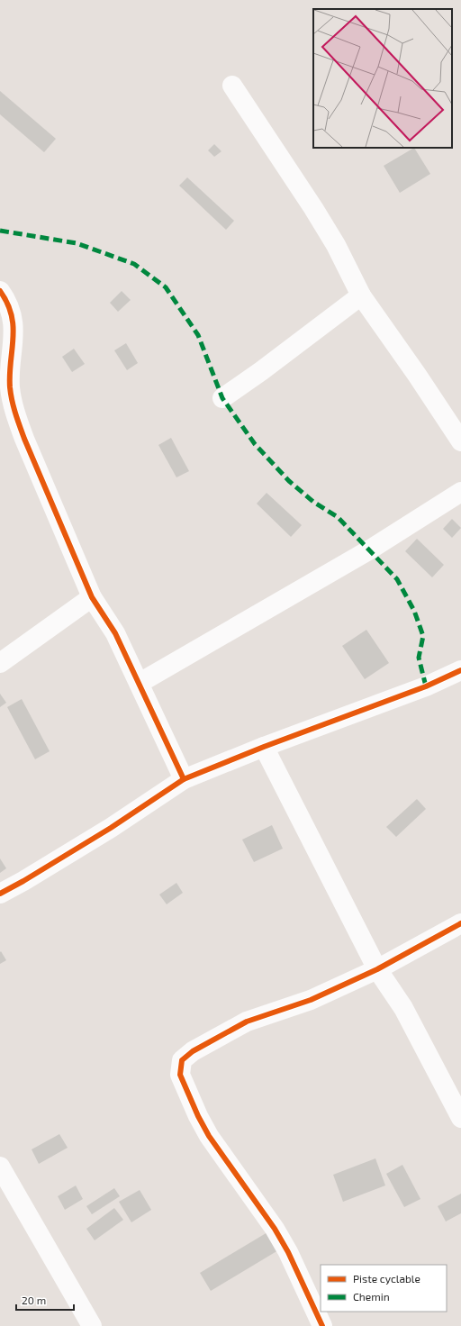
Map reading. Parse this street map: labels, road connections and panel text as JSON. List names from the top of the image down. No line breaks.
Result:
{"legend":["Piste cyclable","Chemin"],"scale_bar":"20 m"}
